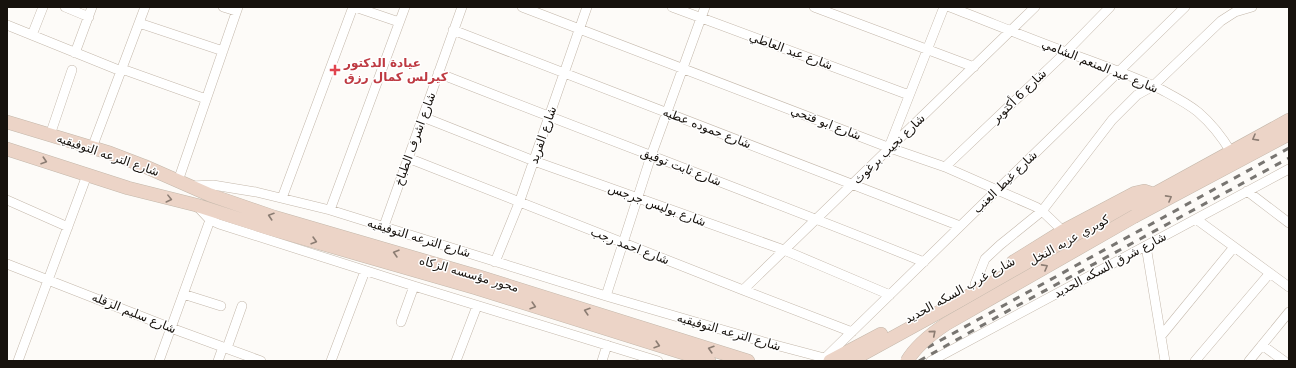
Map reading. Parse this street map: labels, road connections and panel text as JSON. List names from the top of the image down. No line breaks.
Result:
{"streets":{"main road":["شارع الترعه التوفيقيه","كوبري عزبه النخل","محور مؤسسه الزكاه","شارع غرب السكه الحديد"],"street":["شارع عبد العاطي","شارع عبد المنعم الشامي","شارع 6 أكتوبر","شارع ابو فتحي","شارع حموده عطيه","شارع الفريد","شارع اشرف الطباخ","شارع نجيب برغوث","شارع ثابت توفيق","شارع غيط العنب","شارع بوليس جرجس","شارع احمد رجب","شارع شرق السكه الحديد","شارع سليم الزقله"]},"crossings":[["شارع عبد المنعم الشامي","شارع 6 أكتوبر"],["شارع عبد المنعم الشامي","شارع نجيب برغوث"],["شارع عبد المنعم الشامي","شارع غيط العنب"],["شارع عبد المنعم الشامي","كوبري عزبه النخل"],["شارع 6 أكتوبر","شارع ابو فتحي"],["شارع ابو فتحي","شارع الفريد"],["شارع ابو فتحي","شارع نجيب برغوث"],["شارع ابو فتحي","شارع غيط العنب"],["شارع ابو فتحي","شارع غرب السكه الحديد"],["شارع حموده عطيه","شارع الفريد"],["شارع حموده عطيه","شارع اشرف الطباخ"],["شارع حموده عطيه","شارع نجيب برغوث"],["شارع حموده عطيه","شارع غيط العنب"],["شارع الفريد","شارع الترعه التوفيقيه"],["شارع الفريد","شارع ثابت توفيق"],["شارع الفريد","شارع بوليس جرجس"],["شارع الفريد","شارع احمد رجب"],["شارع اشرف الطباخ","شارع الترعه التوفيقيه"],["شارع اشرف الطباخ","شارع ثابت توفيق"],["شارع اشرف الطباخ","شارع بوليس جرجس"],["شارع اشرف الطباخ","شارع احمد رجب"],["شارع نجيب برغوث","شارع ثابت توفيق"],["شارع نجيب برغوث","شارع بوليس جرجس"],["شارع نجيب برغوث","شارع احمد رجب"],["شارع الترعه التوفيقيه","شارع غيط العنب"],["شارع الترعه التوفيقيه","محور مؤسسه الزكاه"],["شارع الترعه التوفيقيه","شارع غرب السكه الحديد"],["شارع ثابت توفيق","شارع غيط العنب"],["شارع غيط العنب","شارع بوليس جرجس"],["شارع غيط العنب","شارع احمد رجب"],["شارع غيط العنب","شارع غرب السكه الحديد"],["كوبري عزبه النخل","شارع غرب السكه الحديد"]],"places":{"health":["عيادة الدكتور كيرلس كمال رزق"]}}
